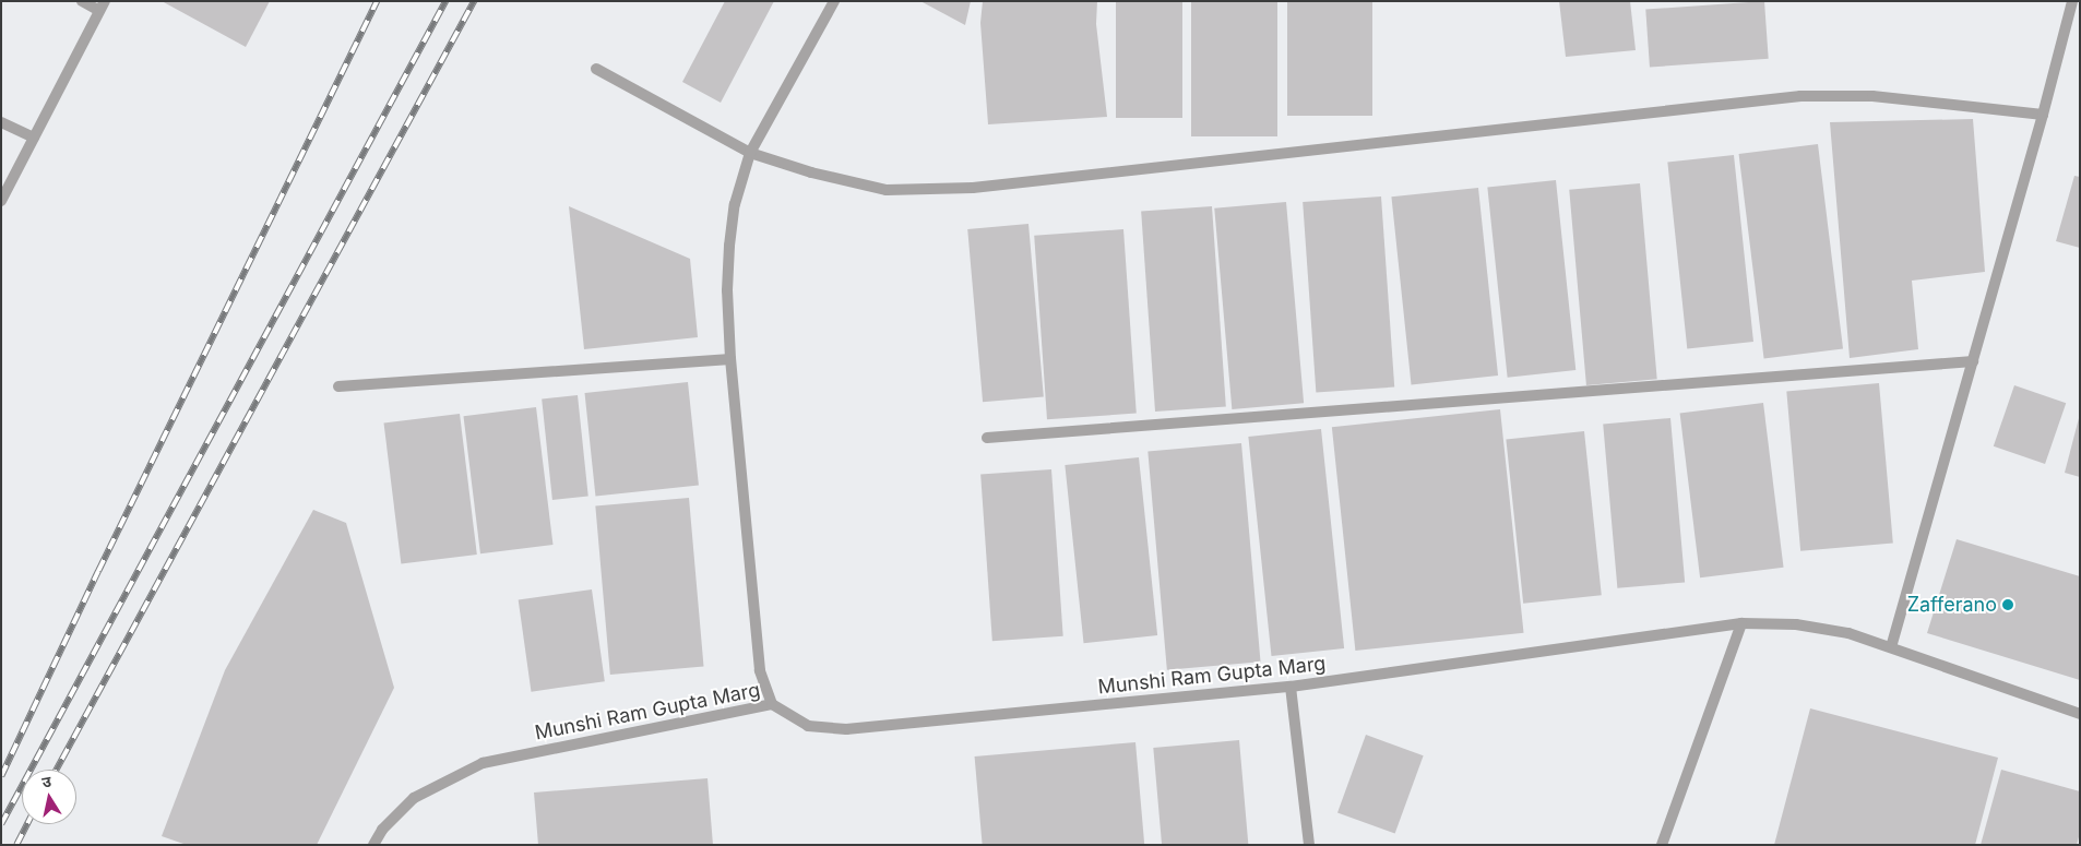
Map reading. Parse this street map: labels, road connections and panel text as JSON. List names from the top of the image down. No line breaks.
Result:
{"streets":{"lane":["Munshi Ram Gupta Marg"]},"places":["Zafferano"],"north":"top"}
